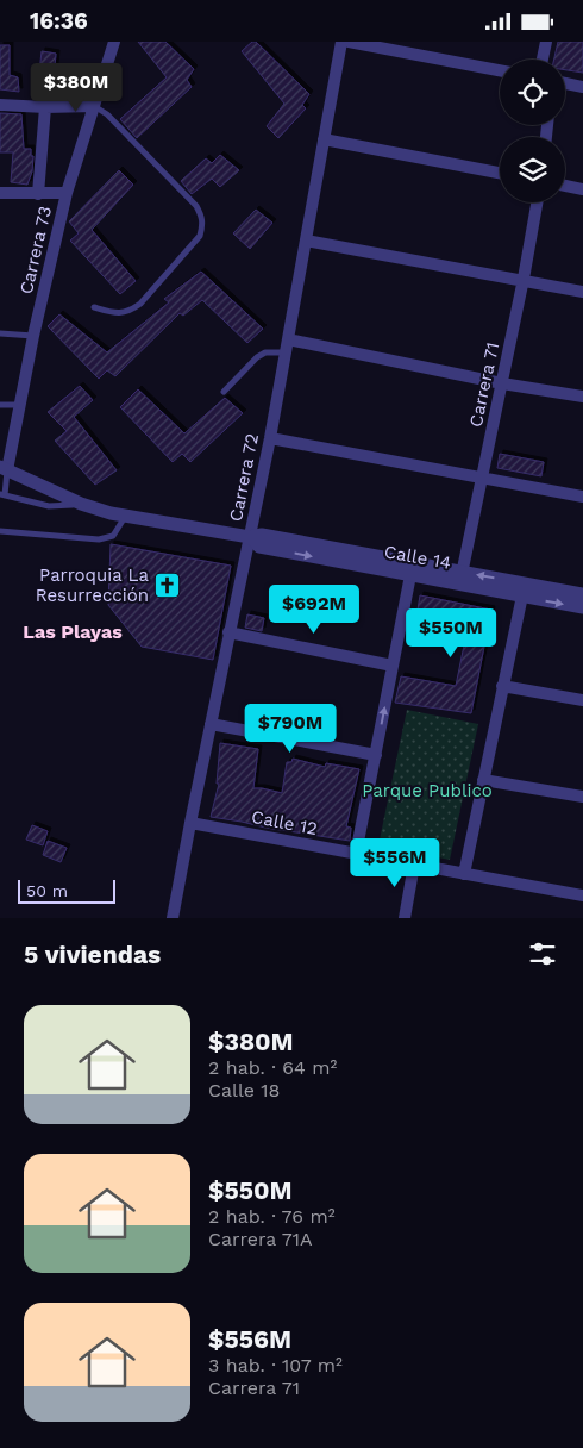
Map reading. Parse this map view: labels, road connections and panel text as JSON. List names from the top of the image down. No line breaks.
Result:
{"streets":{"street":["Carrera 73","Carrera 71","Carrera 72","Calle 14","Calle 12"]},"crossings":[["Carrera 73","Calle 14"],["Carrera 71","Calle 14"],["Carrera 72","Calle 14"],["Carrera 72","Calle 12"]],"districts":["Las Playas"],"parks":["Parque Publico"],"places":{"church":["Parroquia La Resurrección"]},"scale_bar":"50 m","page":{"status":"16:36","price":["$380M","$692M","$550M","$790M","$556M"],"scale":"50 m","heading":"5 viviendas","list":[{"name":"$380M","note":"2 hab. · 64 m² · Calle 18"},{"name":"$550M","note":"2 hab. · 76 m² · Carrera 71A"},{"name":"$556M","note":"3 hab. · 107 m² · Carrera 71"}]}}
